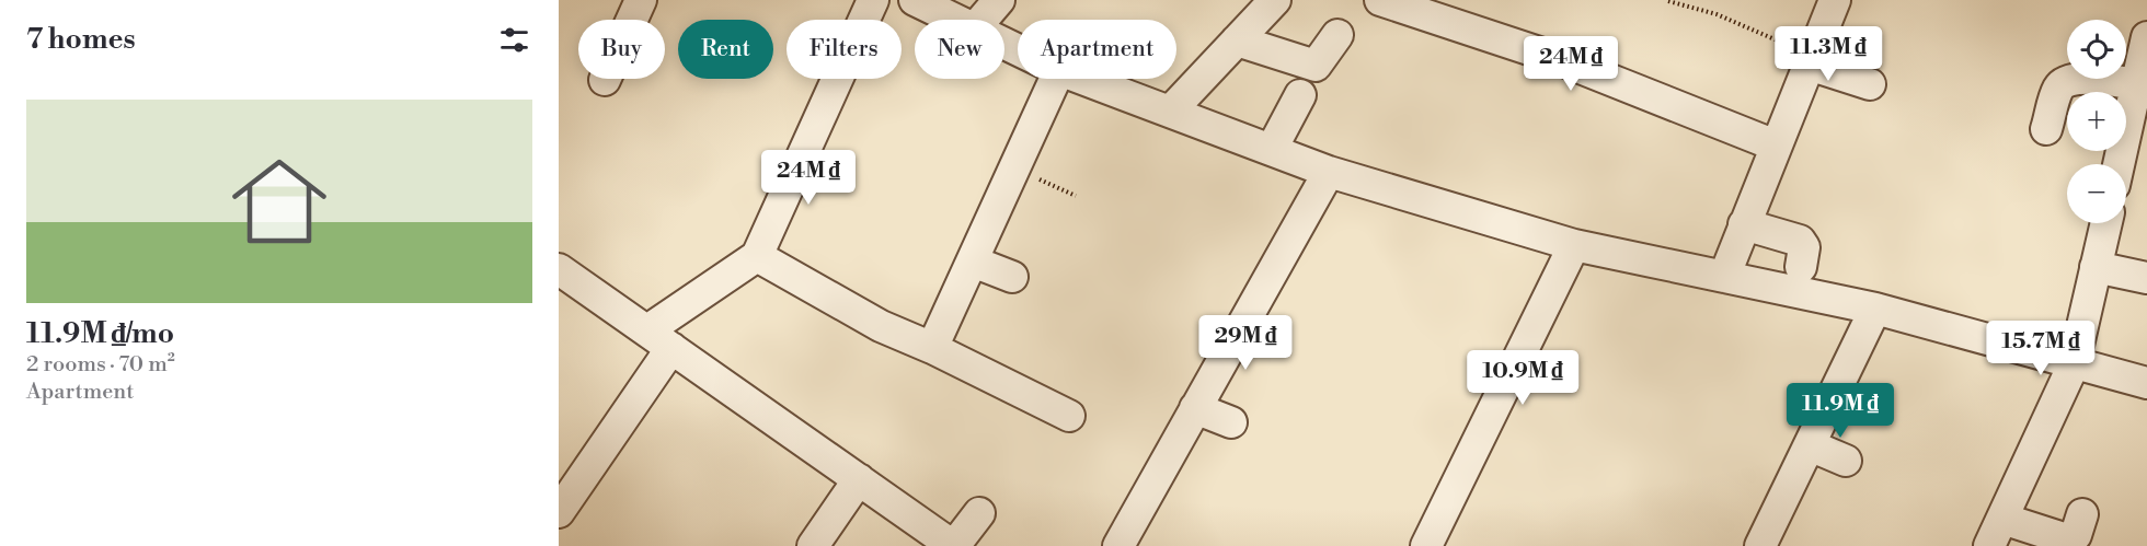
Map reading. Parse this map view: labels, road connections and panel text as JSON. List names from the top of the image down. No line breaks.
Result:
{"page":{"heading":"7 homes","map_buttons":["+","−"],"chip":["Buy","Rent","Filters","New","Apartment"],"price":["11.3M ₫","24M ₫","24M ₫","29M ₫","15.7M ₫","10.9M ₫","11.9M ₫"],"list":[{"name":"11.9M ₫/mo","note":"2 rooms · 70 m² · Apartment"}]}}
